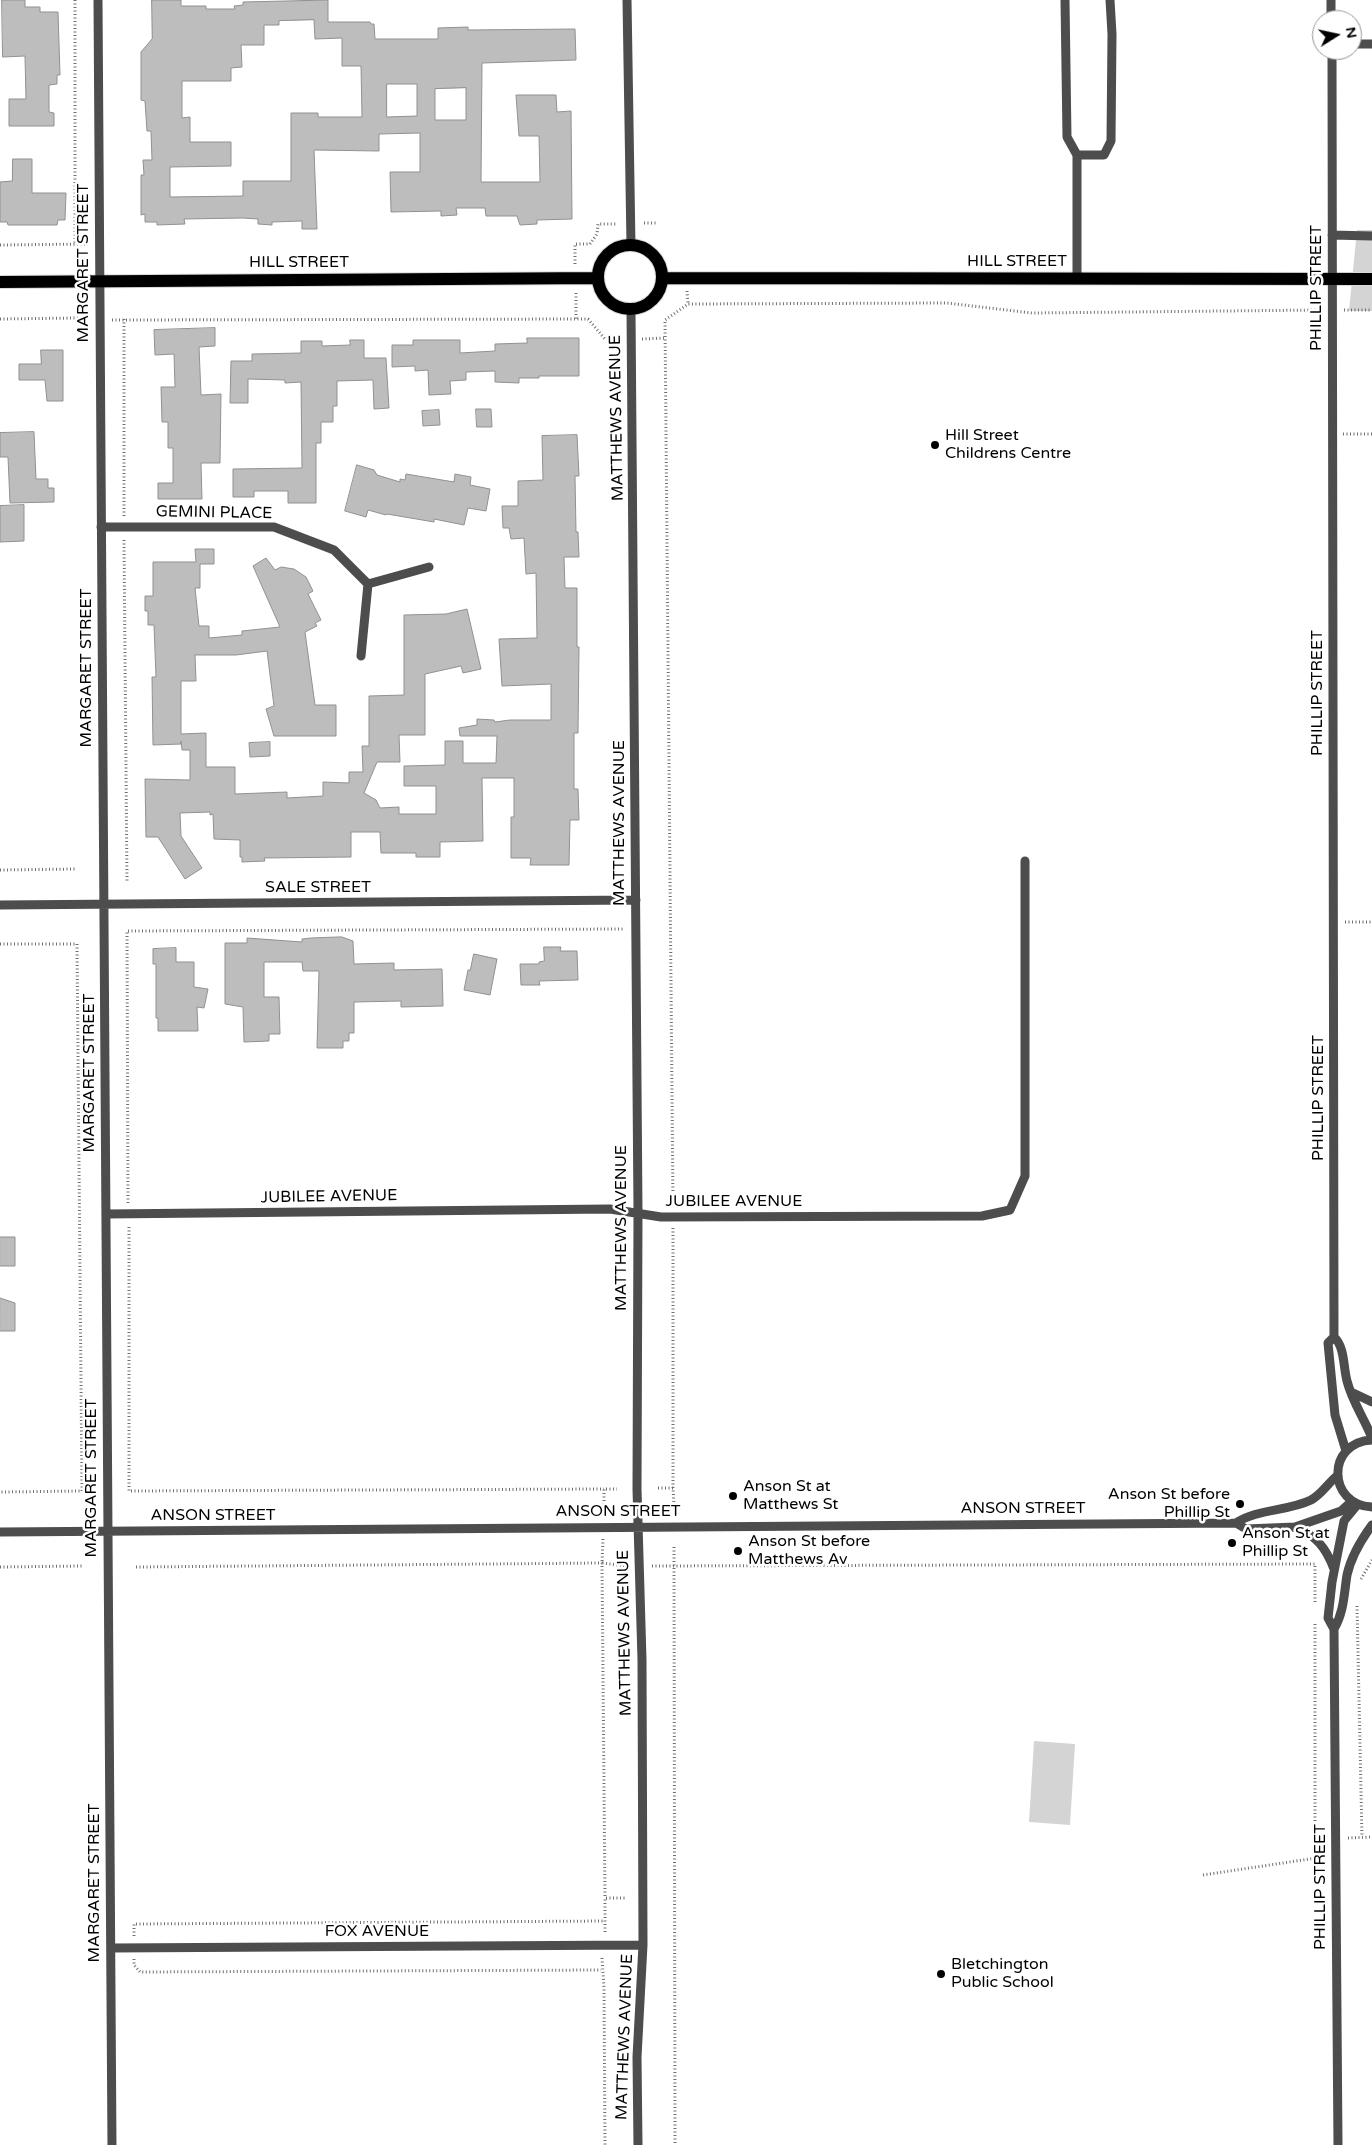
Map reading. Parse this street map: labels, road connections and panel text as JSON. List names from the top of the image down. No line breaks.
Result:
{"streets":{"main road":["HILL STREET"],"street":["MARGARET STREET","PHILLIP STREET","MATTHEWS AVENUE","GEMINI PLACE","SALE STREET","JUBILEE AVENUE","ANSON STREET","FOX AVENUE"]},"crossings":[["HILL STREET","MARGARET STREET"],["HILL STREET","PHILLIP STREET"],["HILL STREET","MATTHEWS AVENUE"],["MARGARET STREET","GEMINI PLACE"],["MARGARET STREET","SALE STREET"],["MARGARET STREET","JUBILEE AVENUE"],["MARGARET STREET","ANSON STREET"],["MARGARET STREET","FOX AVENUE"],["PHILLIP STREET","ANSON STREET"],["MATTHEWS AVENUE","SALE STREET"],["MATTHEWS AVENUE","JUBILEE AVENUE"],["MATTHEWS AVENUE","ANSON STREET"],["MATTHEWS AVENUE","FOX AVENUE"]],"places":["Hill Street Childrens Centre","Anson St at Matthews St","Anson St before Phillip St","Anson St at Phillip St","Anson St before Matthews Av","Bletchington Public School"],"north":"right"}
